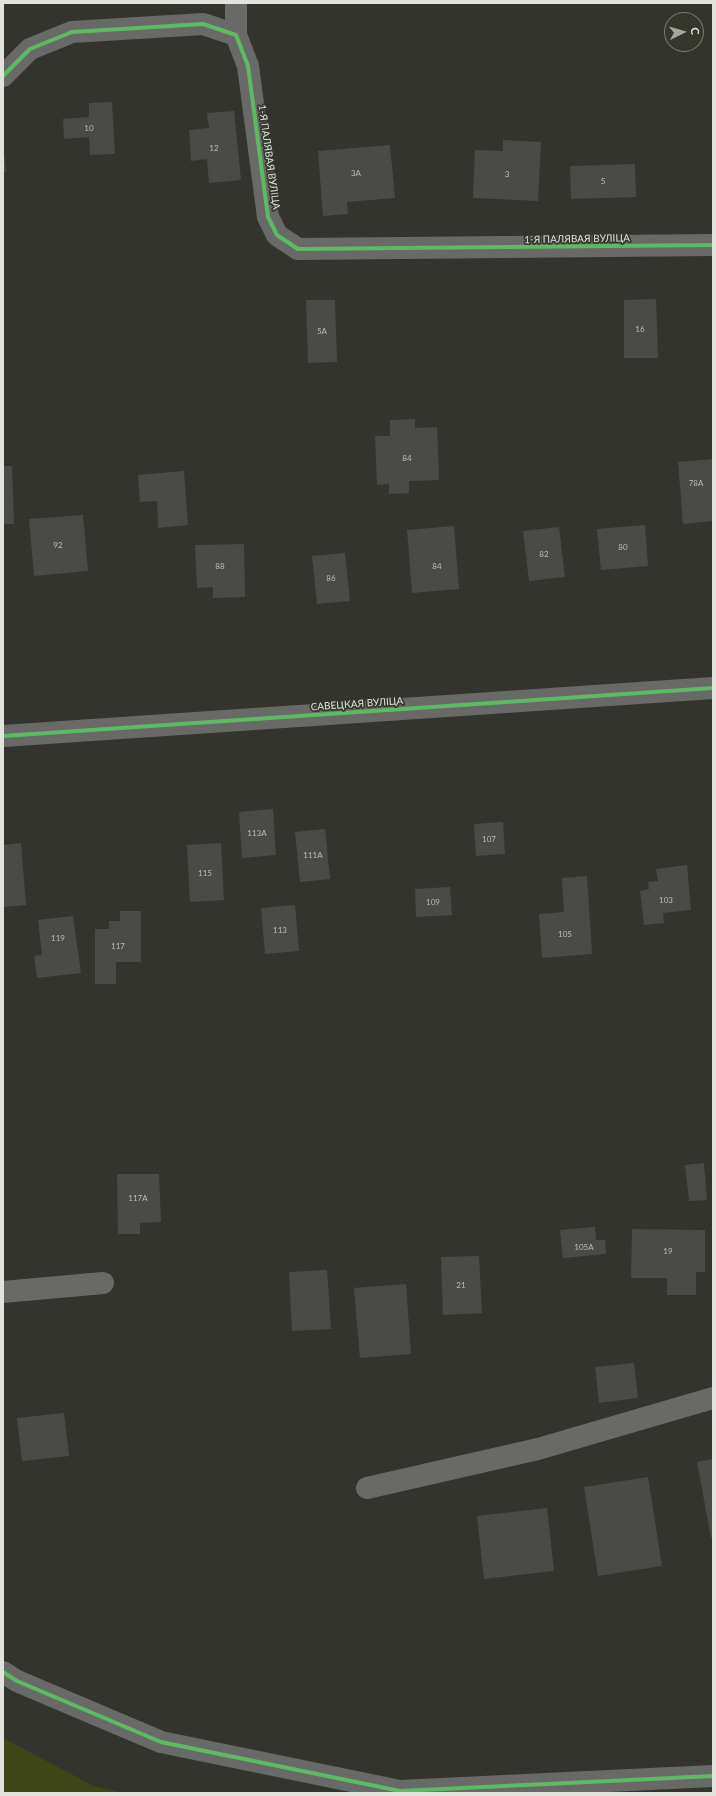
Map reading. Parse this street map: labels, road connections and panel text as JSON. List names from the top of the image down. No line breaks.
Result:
{"streets":{"street":["1-Я ПАЛЯВАЯ ВУЛІЦА","САВЕЦКАЯ ВУЛІЦА"]},"house_numbers":["10","12","3А","3","5","16","5А","84","78А","92","80","82","88","84","86","113А","107","111А","115","103","109","113","105","119","117","117А","105А","19","21"],"north":"right"}
